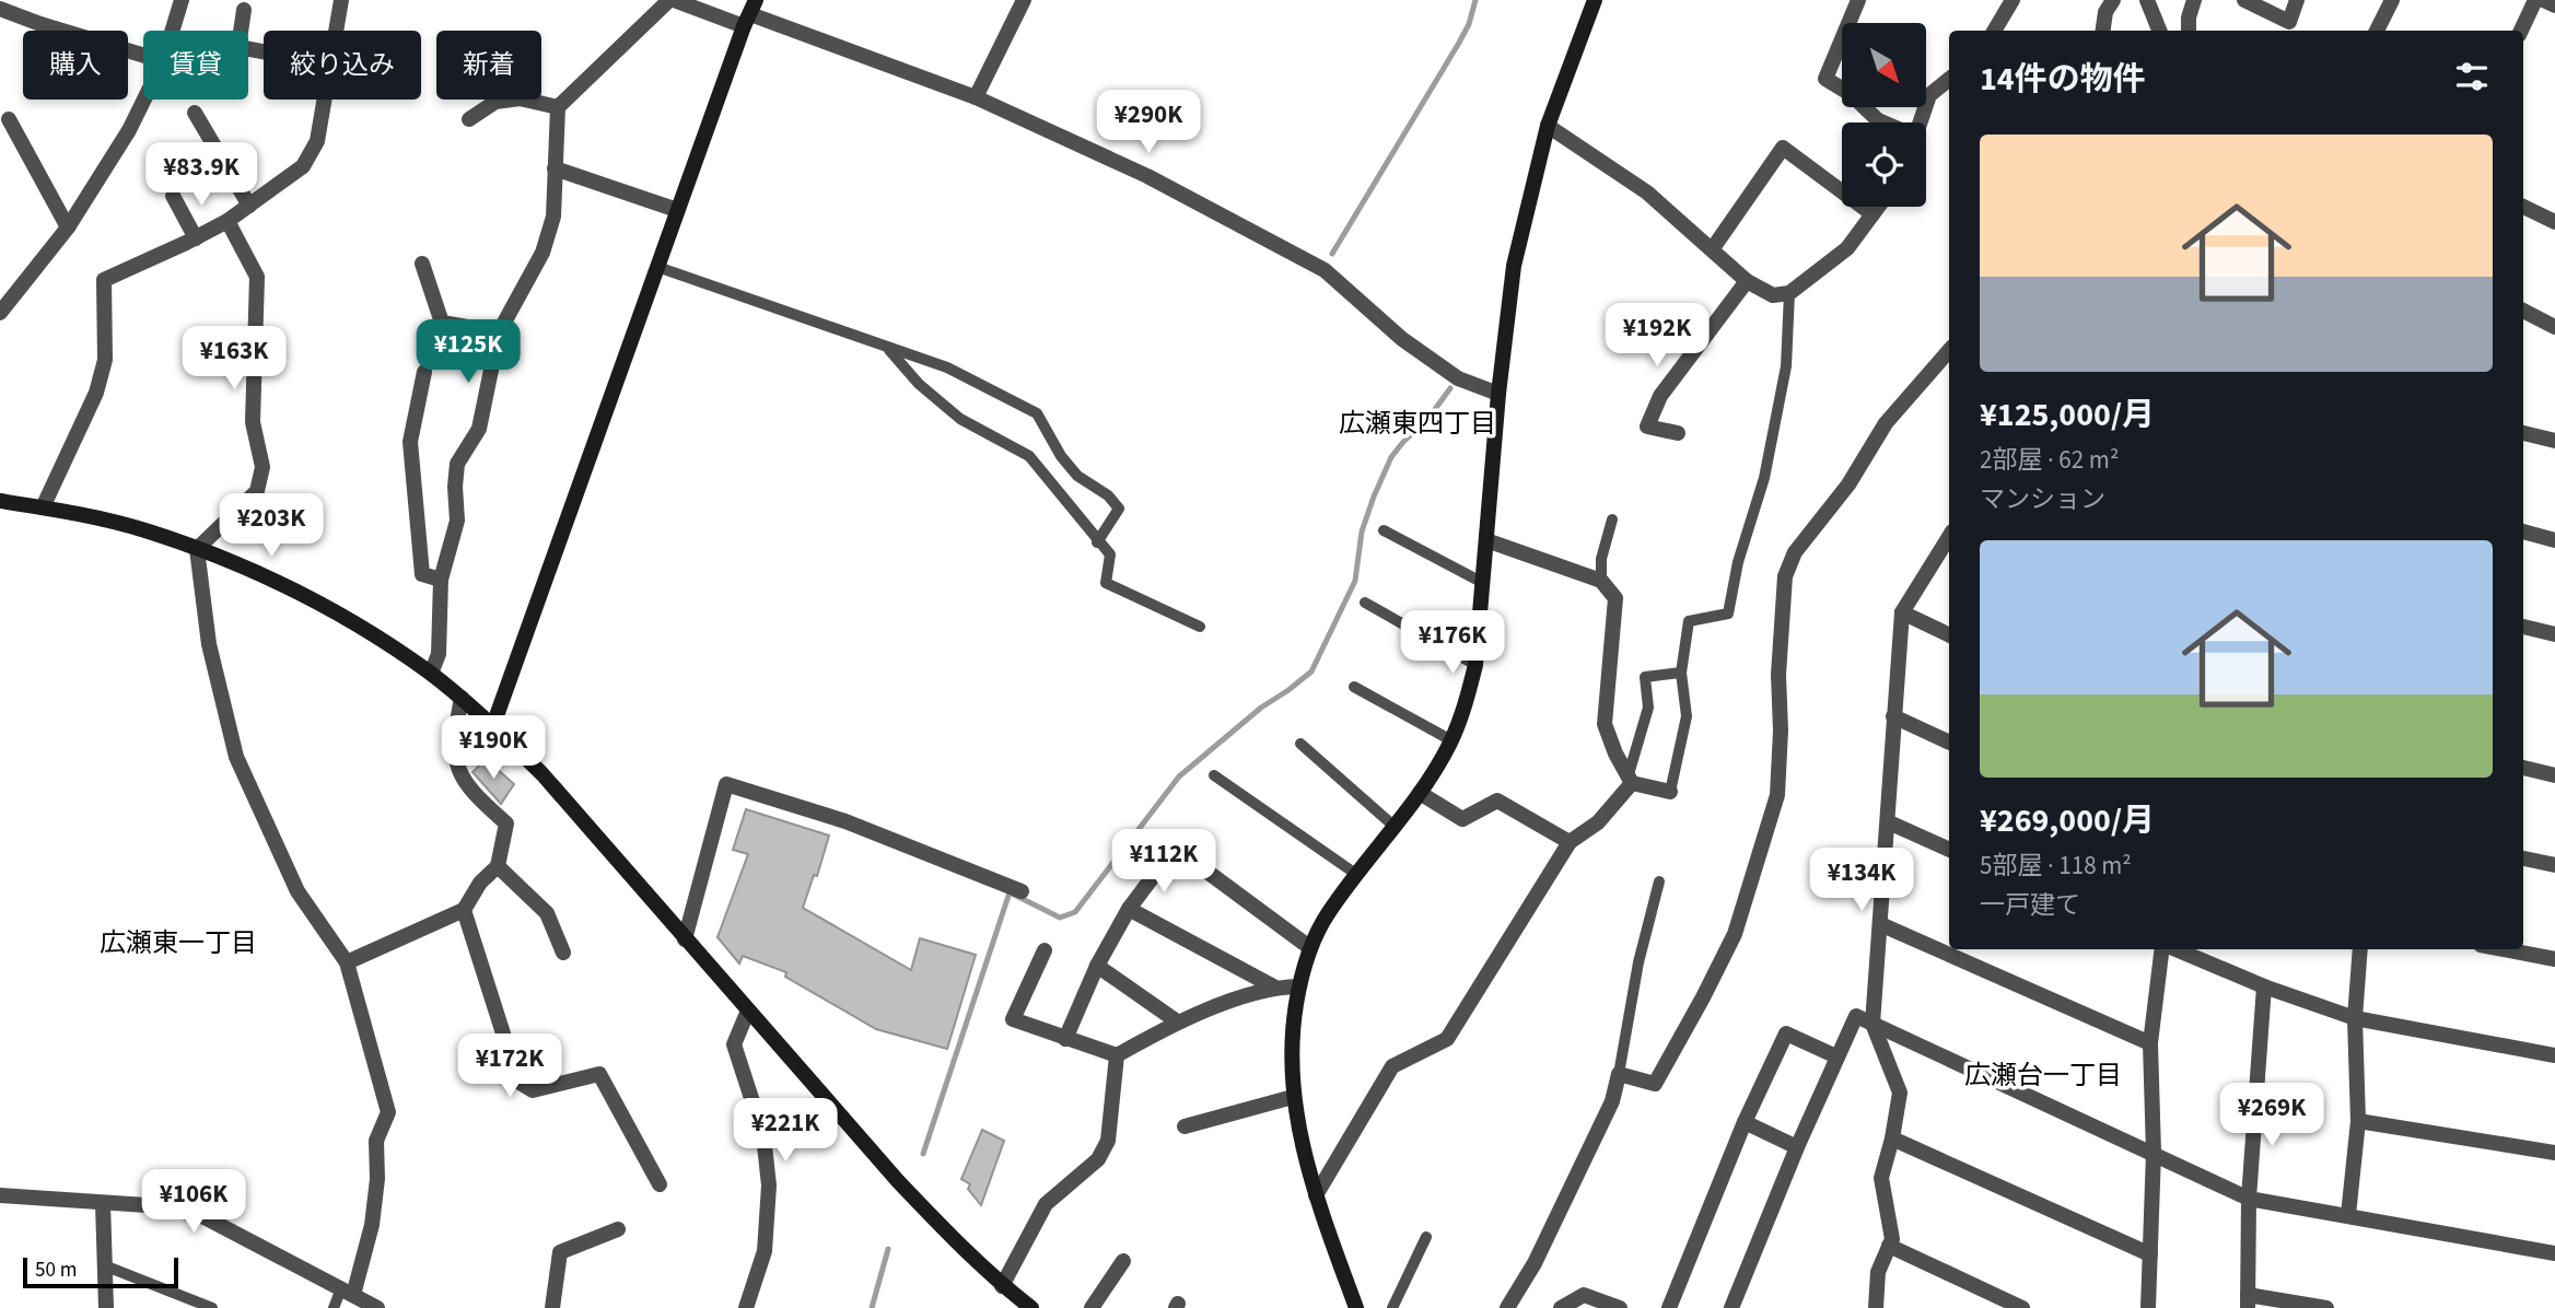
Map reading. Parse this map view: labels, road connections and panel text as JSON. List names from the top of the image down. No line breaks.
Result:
{"districts":["広瀬東四丁目","広瀬東一丁目","広瀬台一丁目"],"scale_bar":"50 m","north":"bottom right","page":{"chip":["購入","賃貸","絞り込み","新着"],"heading":"14件の物件","price":["¥290K","¥83.9K","¥192K","¥125K","¥163K","¥203K","¥176K","¥190K","¥112K","¥134K","¥172K","¥269K","¥221K","¥106K"],"list":[{"name":"¥125,000/月","note":"2部屋 · 62 m² · マンション"},{"name":"¥269,000/月","note":"5部屋 · 118 m² · 一戸建て"}],"scale":"50 m"}}
